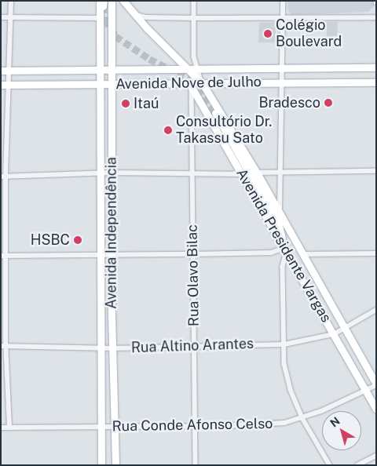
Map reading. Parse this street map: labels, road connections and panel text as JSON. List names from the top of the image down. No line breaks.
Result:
{"streets":{"main road":["Avenida Nove de Julho","Avenida Independência","Avenida Presidente Vargas"],"street":["Rua Olavo Bilac","Rua Altino Arantes","Rua Conde Afonso Celso"]},"crossings":[["Avenida Nove de Julho","Avenida Independência"],["Avenida Nove de Julho","Avenida Presidente Vargas"],["Avenida Nove de Julho","Rua Olavo Bilac"],["Avenida Independência","Rua Altino Arantes"],["Avenida Independência","Rua Conde Afonso Celso"],["Avenida Presidente Vargas","Rua Olavo Bilac"],["Avenida Presidente Vargas","Rua Altino Arantes"],["Avenida Presidente Vargas","Rua Conde Afonso Celso"],["Rua Olavo Bilac","Rua Altino Arantes"],["Rua Olavo Bilac","Rua Conde Afonso Celso"]],"places":["Colégio Boulevard","Bradesco","Itaú","Consultório Dr. Takassu Sato","HSBC"],"north":"top left"}
